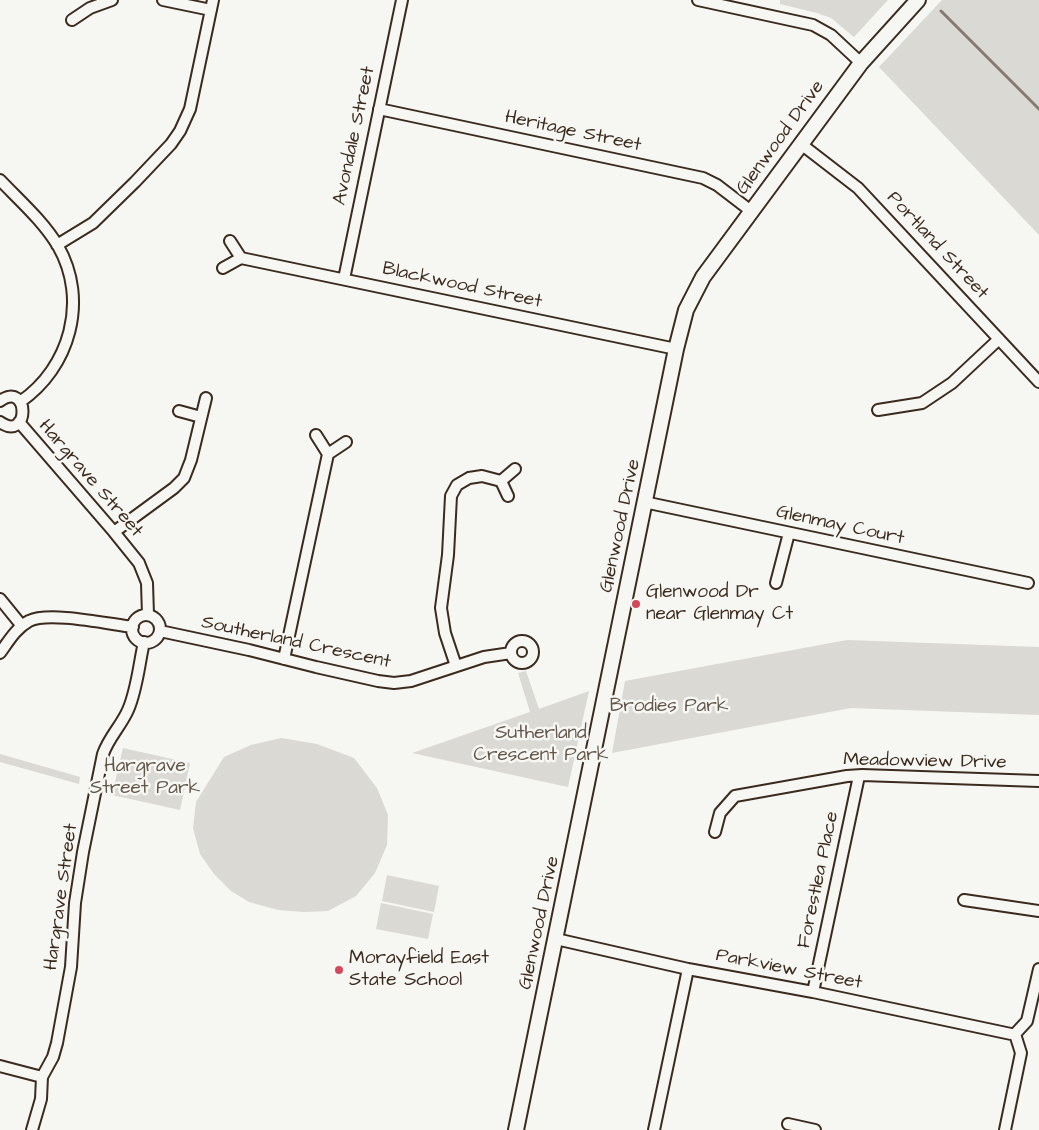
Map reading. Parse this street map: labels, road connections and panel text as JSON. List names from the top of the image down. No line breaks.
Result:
{"streets":{"street":["Heritage Street","Avondale Street","Glenwood Drive","Portland Street","Blackwood Street","Hargrave Street","Glenmay Court","Southerland Crescent","Meadowview Drive","Forestlea Place","Parkview Street"]},"crossings":[["Heritage Street","Avondale Street"],["Heritage Street","Glenwood Drive"],["Avondale Street","Blackwood Street"],["Glenwood Drive","Portland Street"],["Glenwood Drive","Blackwood Street"],["Glenwood Drive","Glenmay Court"],["Glenwood Drive","Parkview Street"],["Hargrave Street","Southerland Crescent"],["Meadowview Drive","Forestlea Place"],["Forestlea Place","Parkview Street"]],"parks":["Brodies Park","Sutherland Crescent Park","Hargrave Street Park"],"places":["Glenwood Dr near Glenmay Ct","Morayfield East State School"]}
